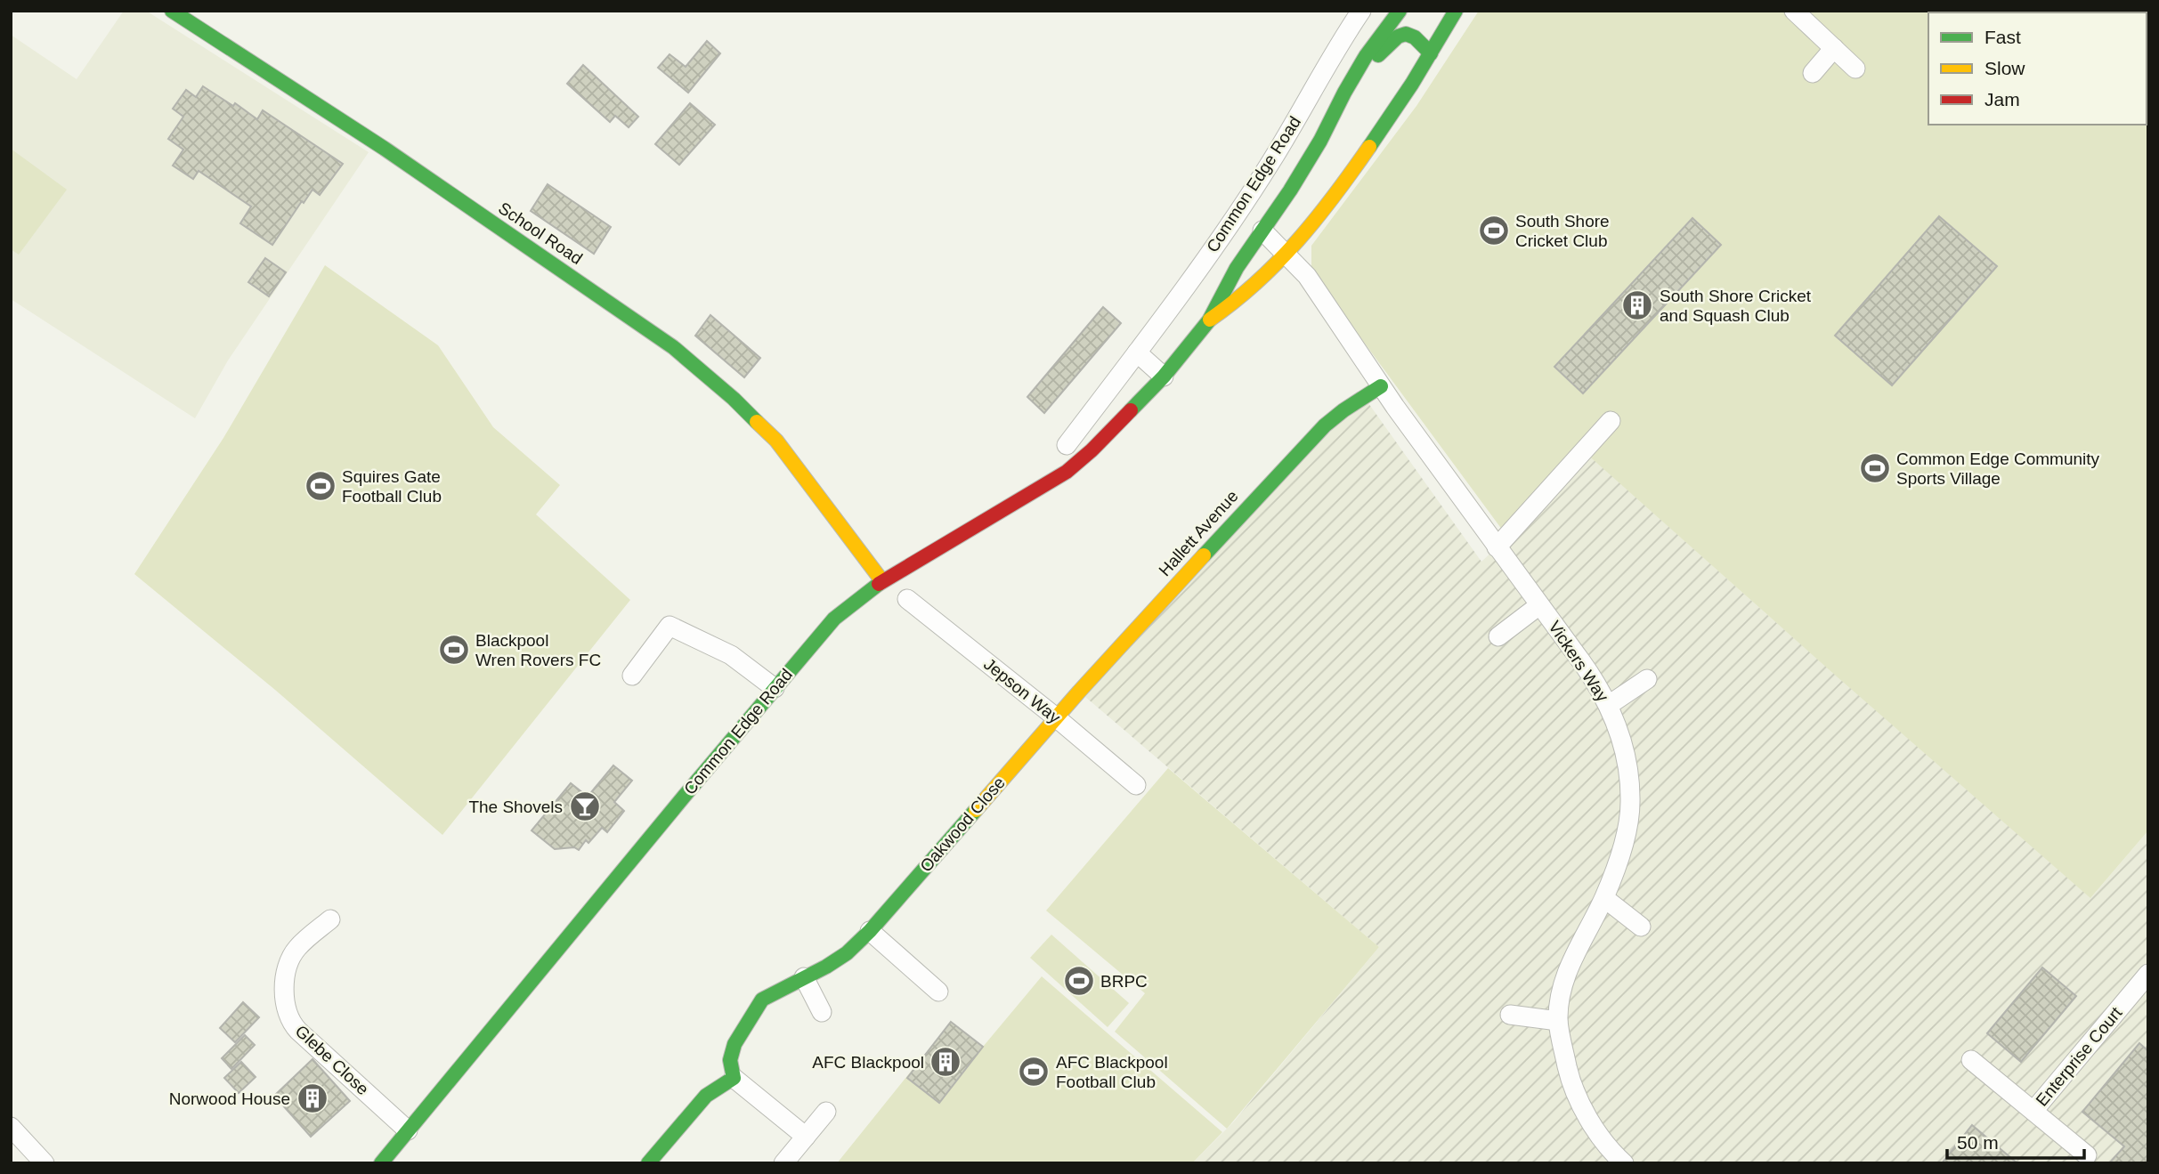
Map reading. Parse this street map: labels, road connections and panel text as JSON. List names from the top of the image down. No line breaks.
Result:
{"streets":{"main road":["Common Edge Road","School Road","Hallett Avenue","Oakwood Close"],"street":["Vickers Way","Jepson Way","Enterprise Court","Glebe Close"]},"crossings":[["Common Edge Road","School Road"],["Common Edge Road","Vickers Way"],["Common Edge Road","Glebe Close"],["Hallett Avenue","Vickers Way"],["Hallett Avenue","Jepson Way"],["Hallett Avenue","Oakwood Close"],["Jepson Way","Oakwood Close"]],"places":{"sports":["South Shore Cricket Club","Common Edge Community Sports Village","Squires Gate Football Club","Blackpool Wren Rovers FC","BRPC","AFC Blackpool Football Club"],"building":["South Shore Cricket and Squash Club","AFC Blackpool","Norwood House"],"bar":["The Shovels"]},"legend":["Fast","Slow","Jam"],"scale_bar":"50 m"}
